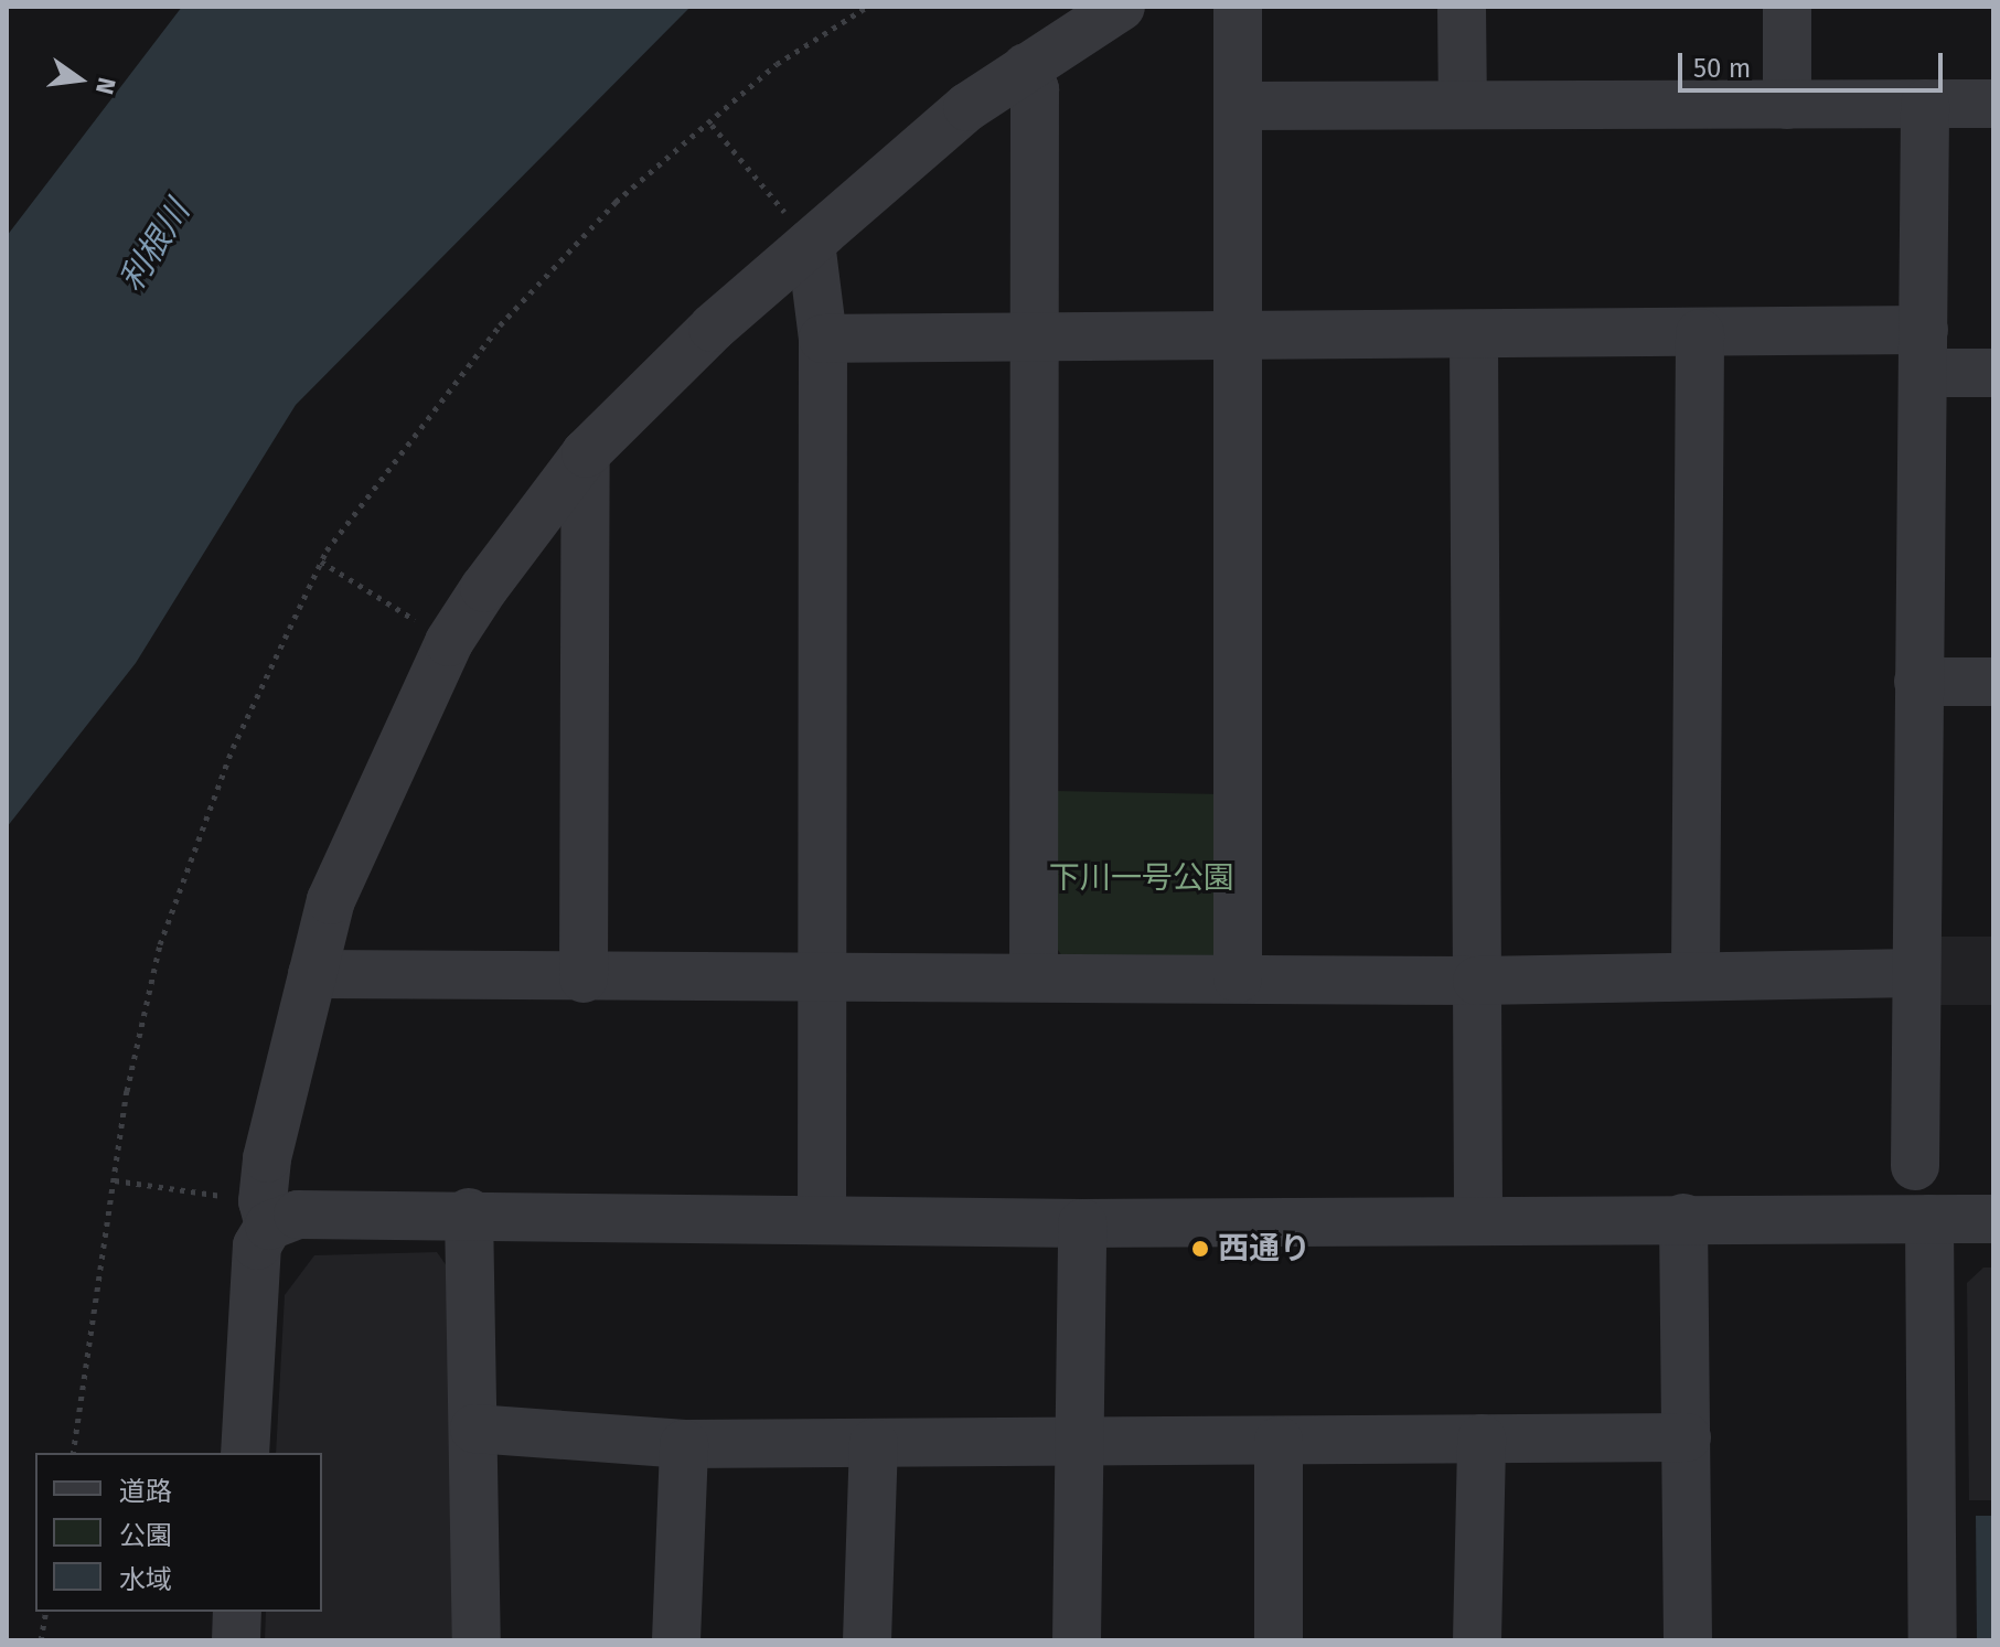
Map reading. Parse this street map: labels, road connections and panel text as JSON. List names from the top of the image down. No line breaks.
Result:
{"water":["利根川"],"parks":["下川一号公園"],"places":["西通り"],"legend":["道路","公園","水域"],"scale_bar":"50 m","north":"right"}
